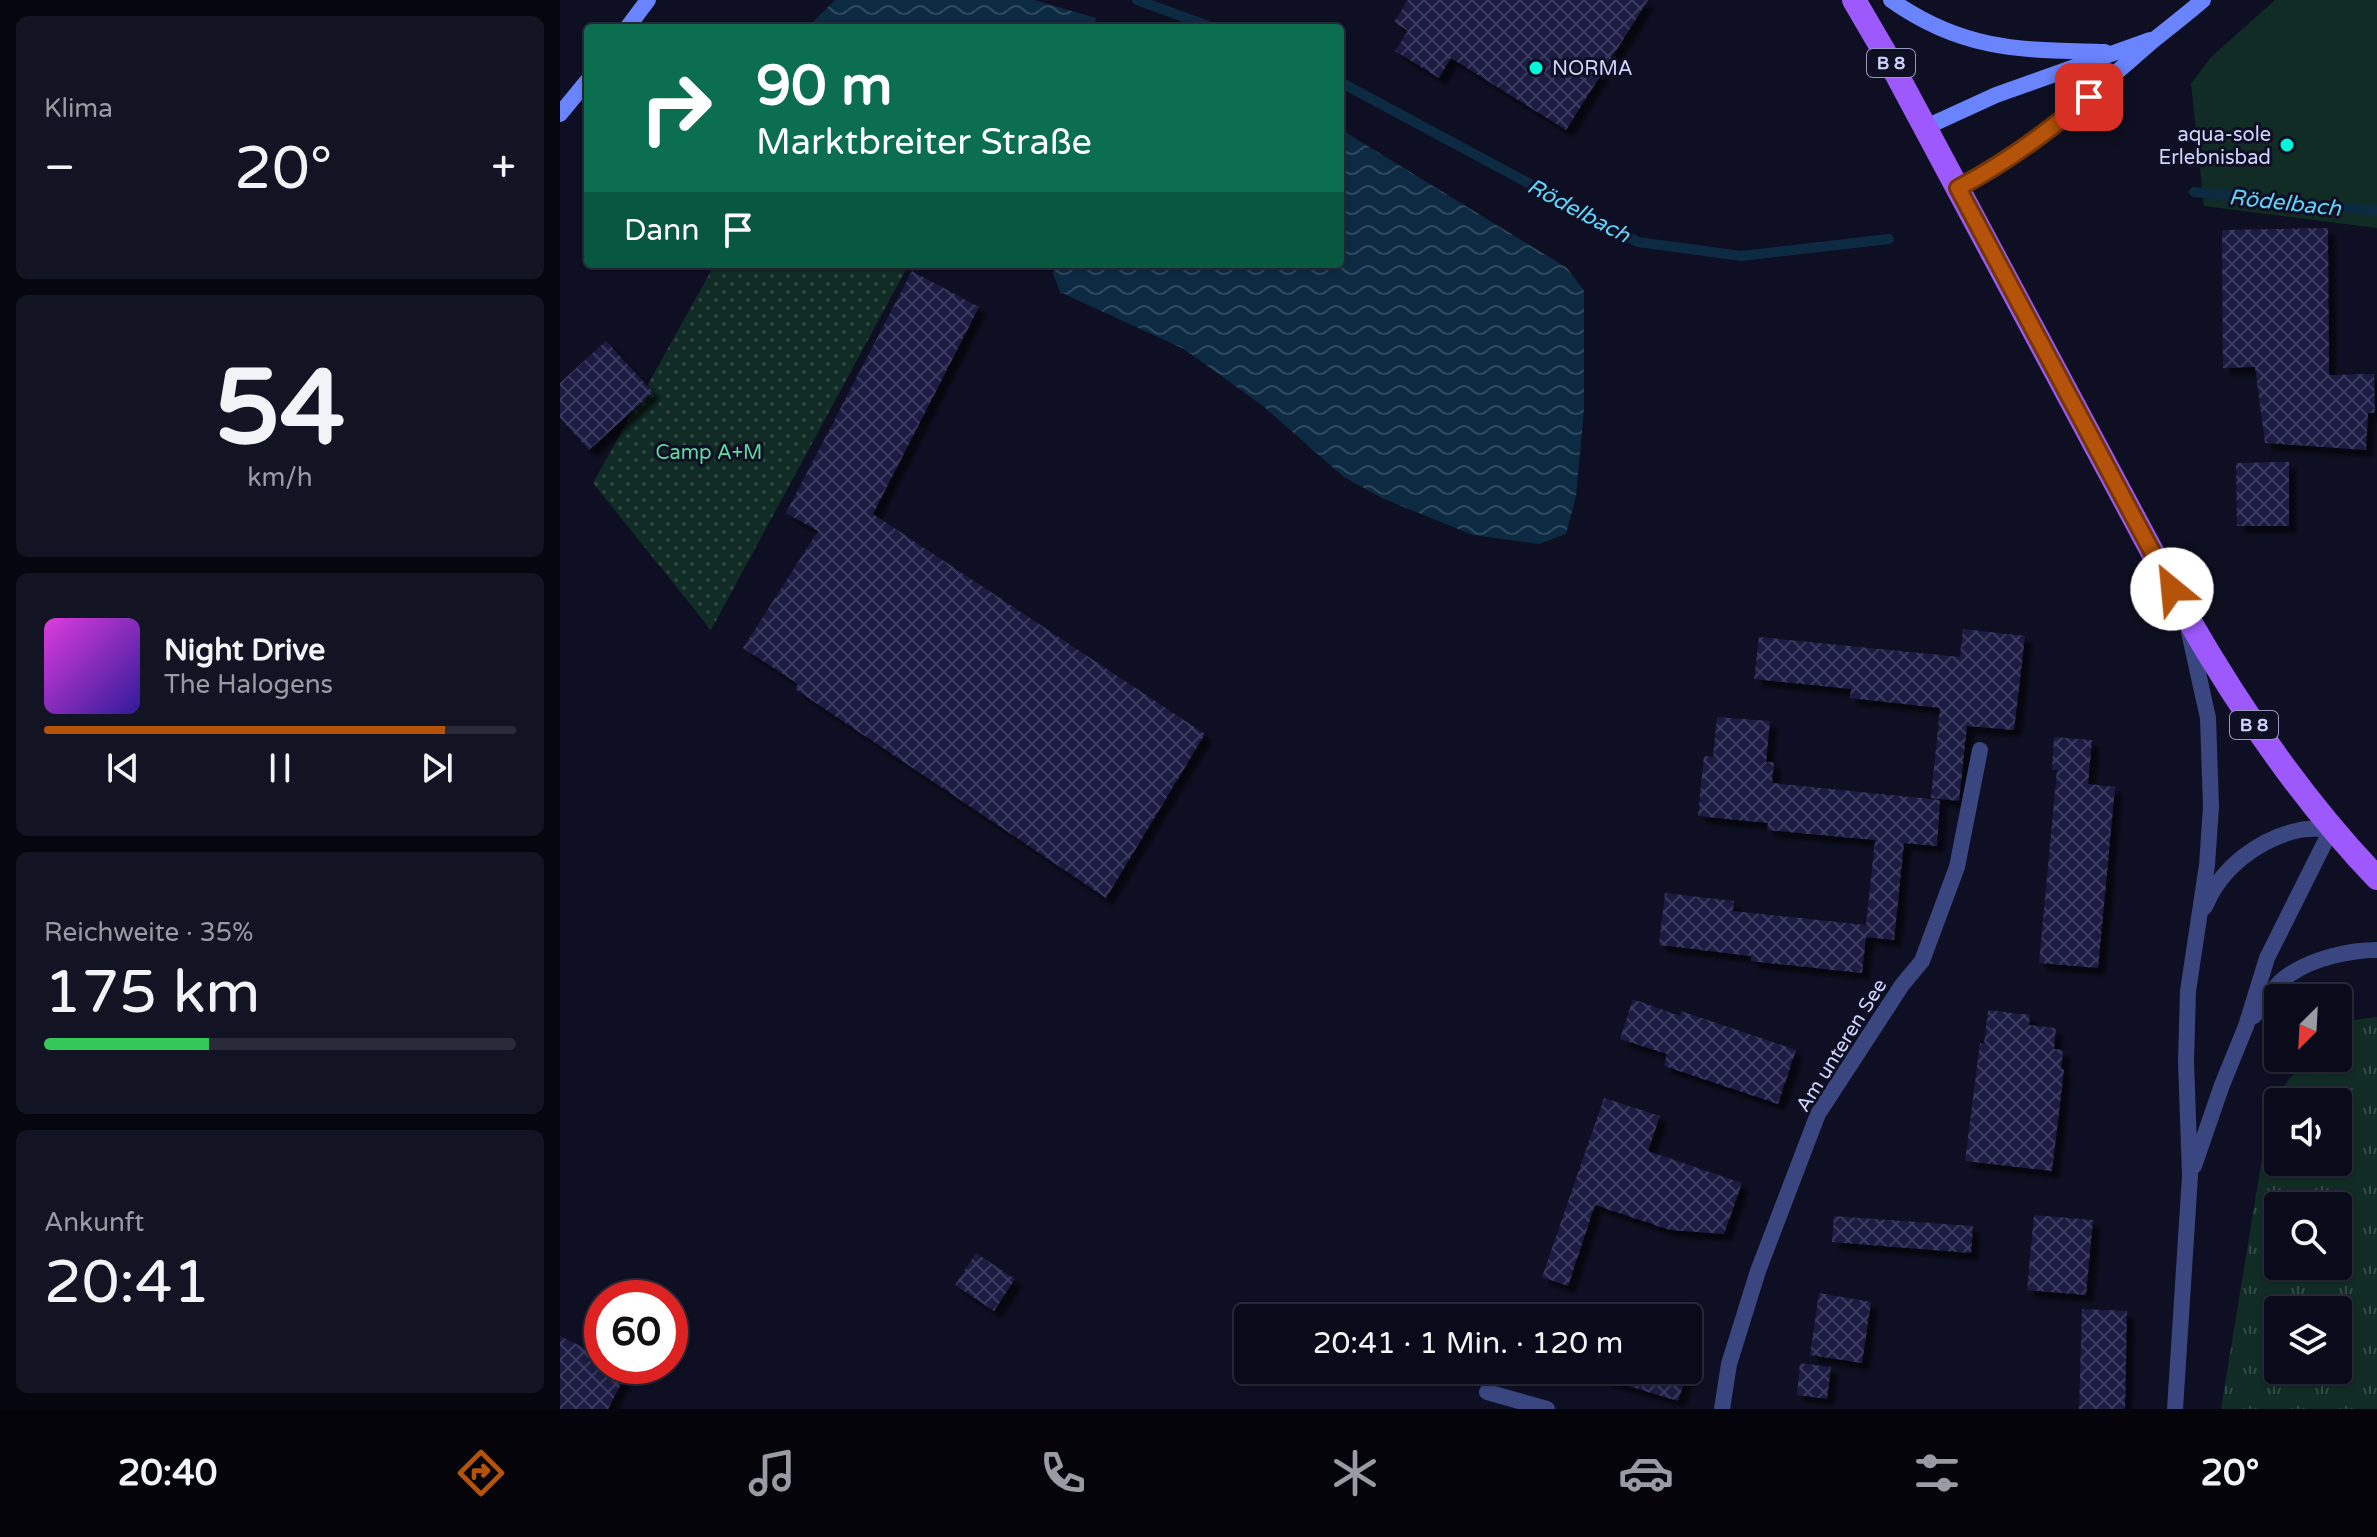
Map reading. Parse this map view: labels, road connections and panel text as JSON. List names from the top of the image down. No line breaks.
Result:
{"streets":{"main road":["B 8"],"street":["Am unteren See"]},"water":["Rödelbach"],"parks":["Camp A+M"],"places":["NORMA","aqua-sole Erlebnisbad"],"north":"bottom left","page":{"tile":["Klima",["54","km/h"],["Reichweite · 35%","175 km"],["Ankunft","20:41"]],"turn":["90 m","Marktbreiter Straße"],"heat":["−","20°","+"],"then":"Dann","song":["Night Drive","The Halogens"],"limit":"60","trip":"20:41 · 1 Min. · 120 m","tabs":["20:40","20°"]}}
